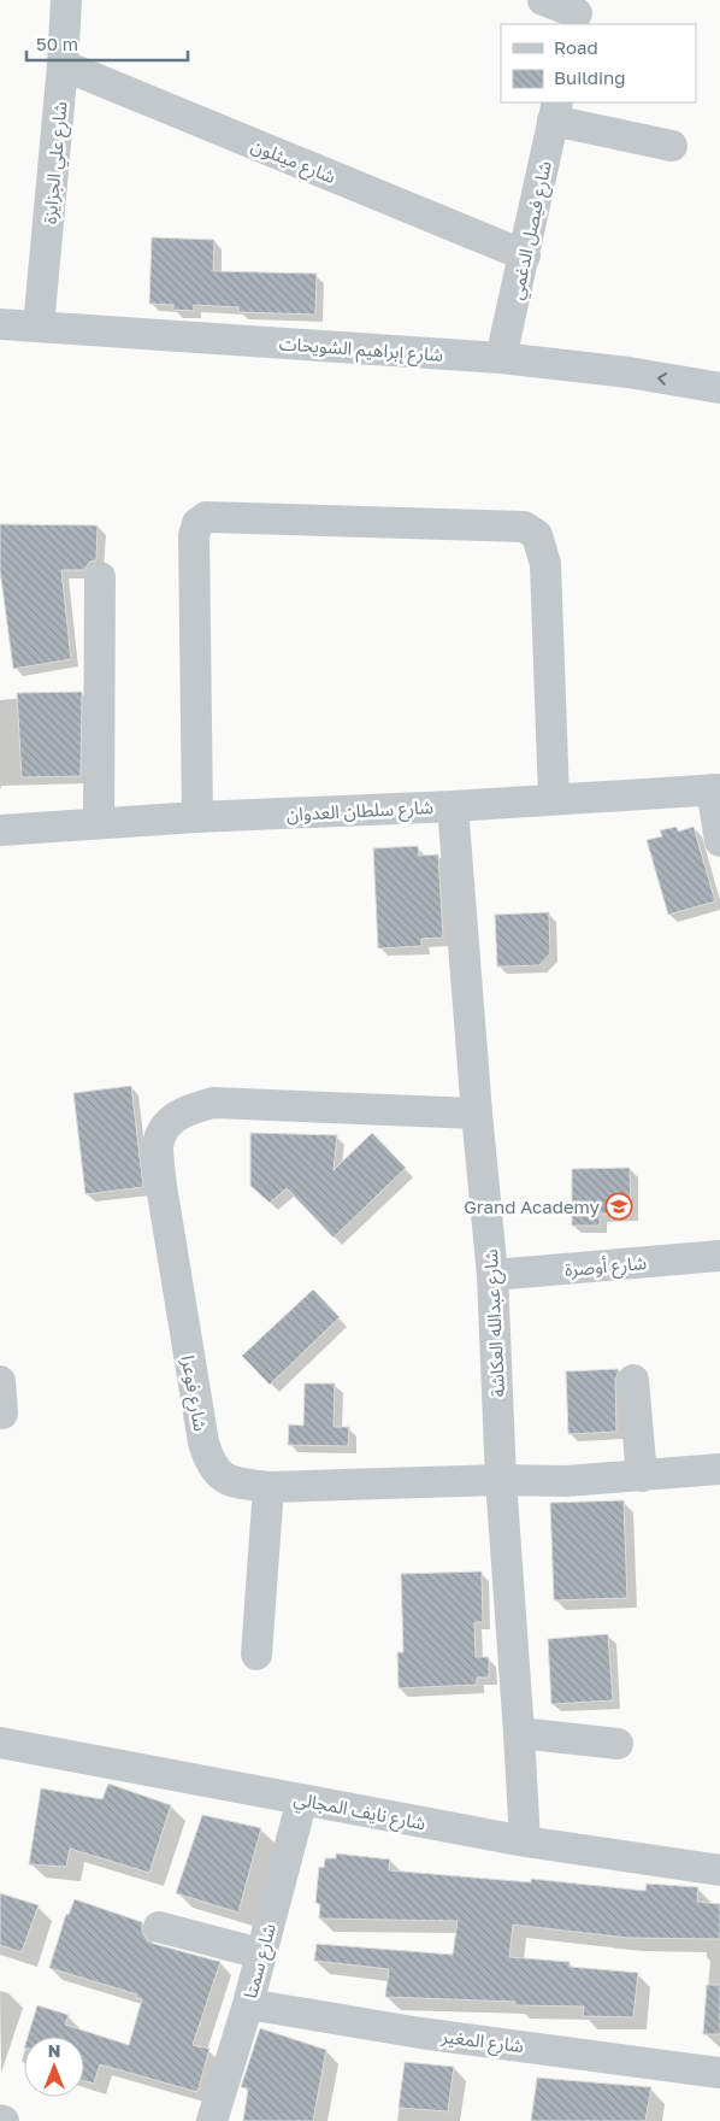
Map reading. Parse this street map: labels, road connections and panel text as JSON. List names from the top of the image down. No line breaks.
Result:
{"streets":{"street":["شارع ميثلون","شارع علي الجزايزة","شارع فيصل الدغمي","شارع إبراهيم الشويحات","شارع سلطان العدوان","شارع أوصرة","شارع عبدالله العكاشة","شارع فوعرا","شارع نايف المجالي","شارع سمتا","شارع المغير"]},"crossings":[["شارع ميثلون","شارع علي الجزايزة"],["شارع ميثلون","شارع فيصل الدغمي"],["شارع علي الجزايزة","شارع إبراهيم الشويحات"],["شارع فيصل الدغمي","شارع إبراهيم الشويحات"],["شارع سلطان العدوان","شارع عبدالله العكاشة"],["شارع أوصرة","شارع عبدالله العكاشة"],["شارع عبدالله العكاشة","شارع فوعرا"],["شارع عبدالله العكاشة","شارع نايف المجالي"],["شارع نايف المجالي","شارع سمتا"],["شارع سمتا","شارع المغير"]],"places":{"school or university":["Grand Academy"]},"legend":["Road","Building"],"scale_bar":"50 m","north":"top"}
